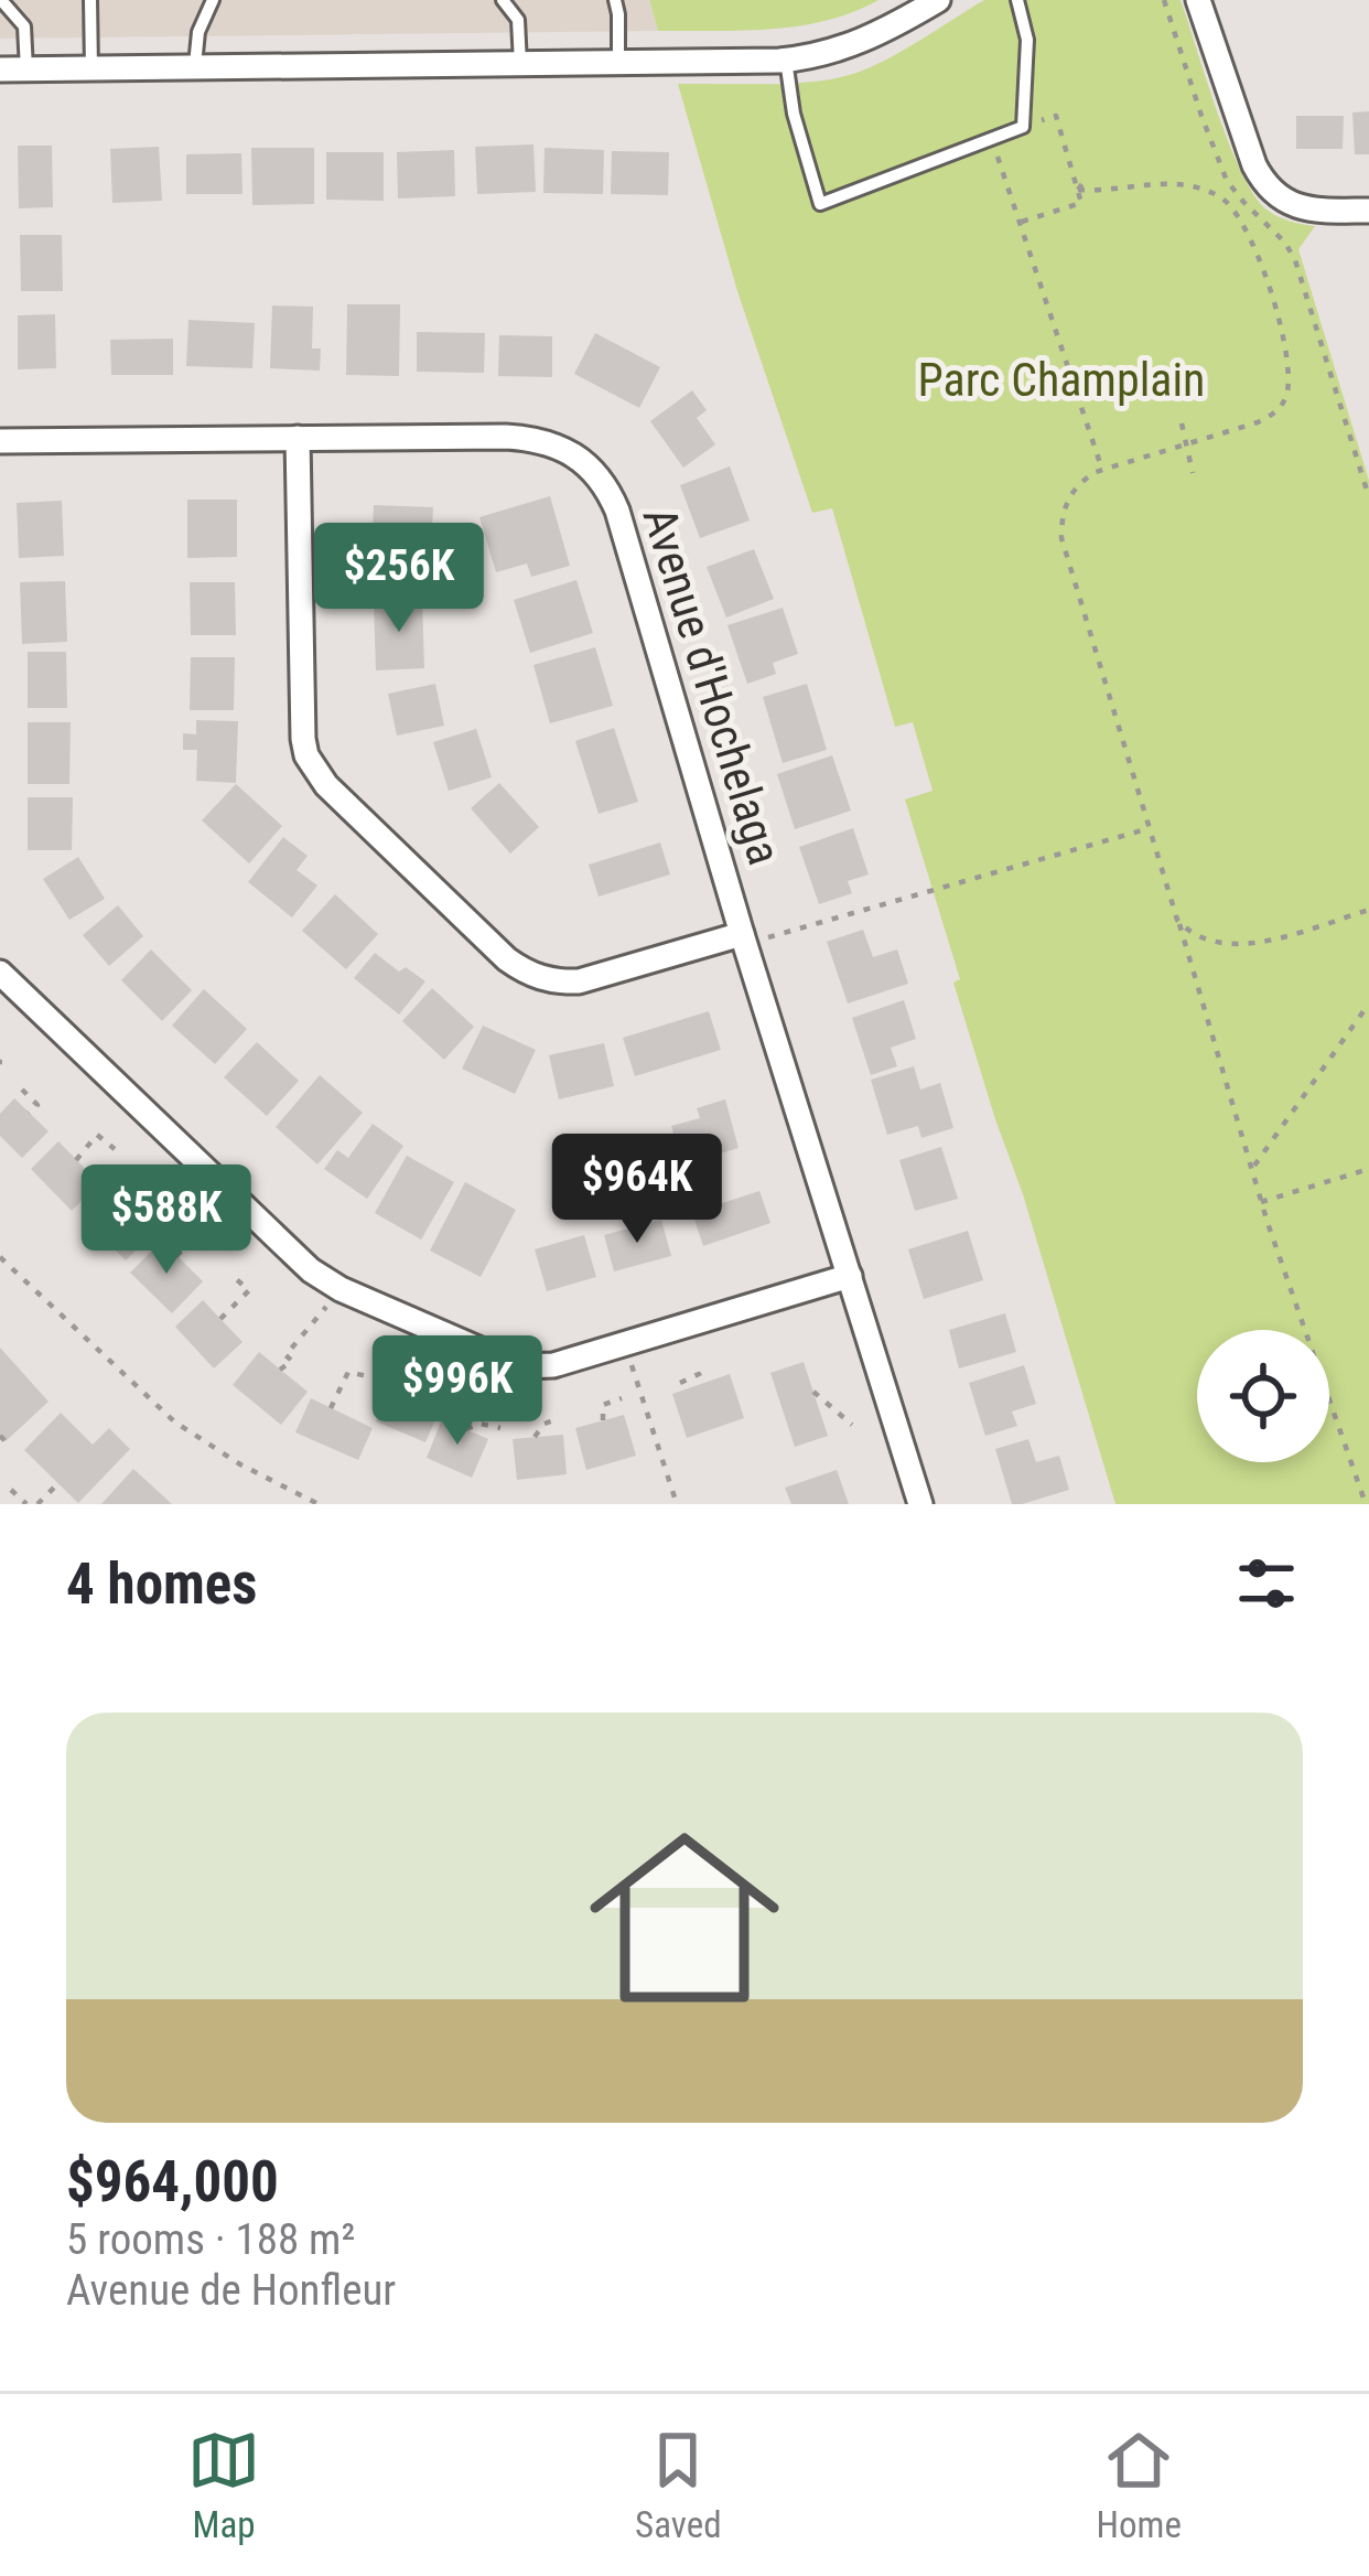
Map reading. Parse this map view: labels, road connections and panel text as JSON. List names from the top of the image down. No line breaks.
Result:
{"streets":{"street":["Avenue d'Hochelaga"]},"parks":["Parc Champlain"],"page":{"price":["$256K","$964K","$588K","$996K"],"heading":"4 homes","list":[{"name":"$964,000","note":"5 rooms · 188 m² · Avenue de Honfleur"}],"tabs":["Map","Saved","Home"]}}
